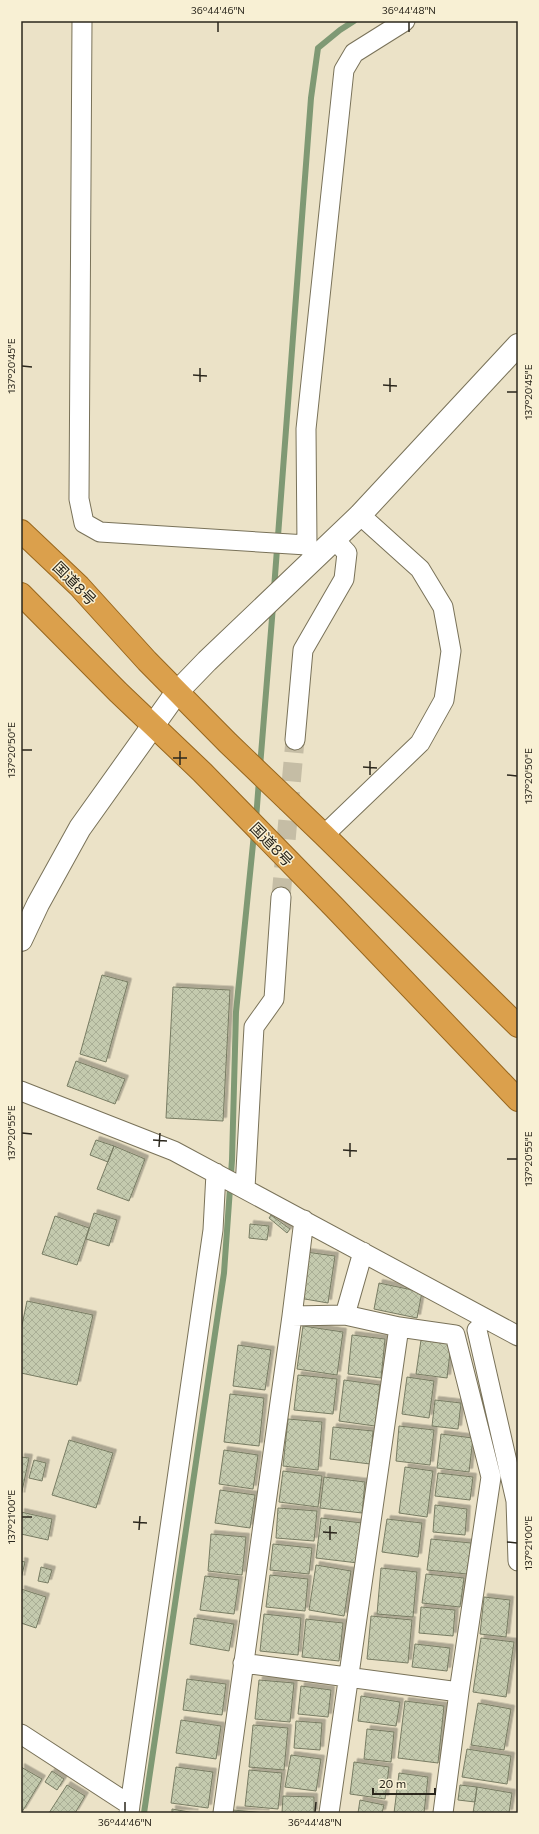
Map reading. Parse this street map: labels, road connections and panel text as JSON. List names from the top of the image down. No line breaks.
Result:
{"streets":{"highway":["国道8号"]},"scale_bar":"20 m","coordinates":["36°44'46\"N","36°44'48\"N","137°20'45\"E","137°20'50\"E","137°20'55\"E","137°21'00\"E"]}
